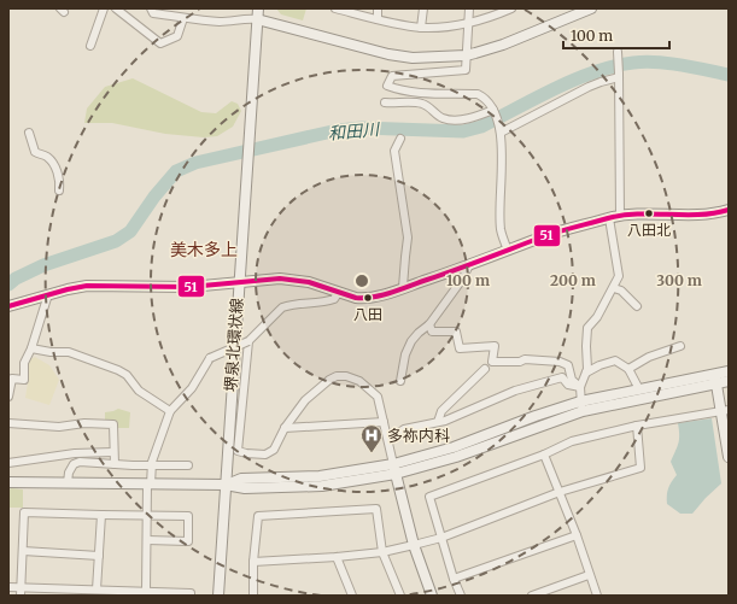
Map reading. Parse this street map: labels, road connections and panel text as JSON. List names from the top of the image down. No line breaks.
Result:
{"streets":{"street":["堺泉北環状線"]},"districts":["美木多上"],"water":["和田川"],"places":{"other":["八田北","八田"],"hospital":["多祢内科"]},"lines":["transit line 51"],"scale_bar":"100 m","rings":["100 m","200 m","300 m"]}
